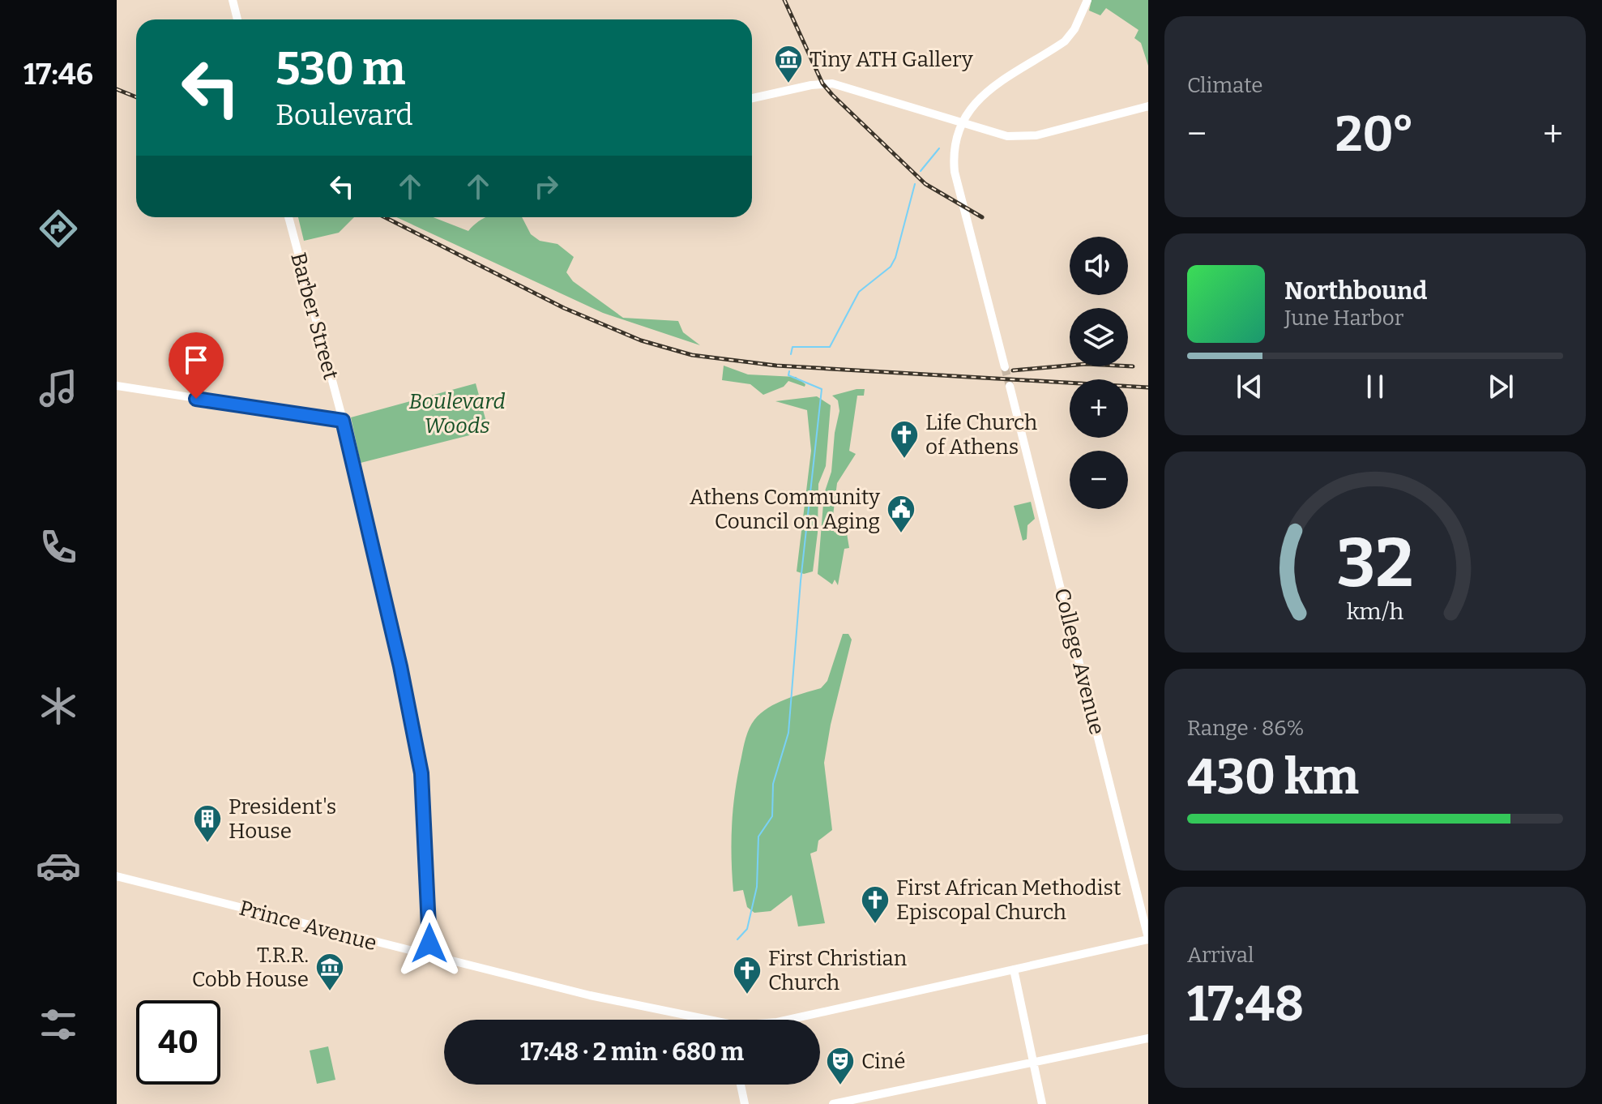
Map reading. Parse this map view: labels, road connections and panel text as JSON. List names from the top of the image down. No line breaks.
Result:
{"streets":{"street":["Barber Street","College Avenue","Prince Avenue"]},"crossings":[["Barber Street","Prince Avenue"],["College Avenue","Prince Avenue"]],"parks":["Boulevard Woods"],"places":{"museum":["Tiny ATH Gallery","T.R.R. Cobb House"],"church":["Life Church of Athens","First African Methodist Episcopal Church","First Christian Church"],"public building":["Athens Community Council on Aging"],"building":["President's House"],"theatre":["Ciné"]},"page":{"tabs":"17:46","tile":["Climate",["Range · 86%","430 km"],["Arrival","17:48"]],"turn":["530 m","Boulevard"],"heat":["−","20°","+"],"map_buttons":["+","−"],"song":["Northbound","June Harbor"],"limit":"40","trip":"17:48 · 2 min · 680 m","gauge":["32","km/h"]}}
